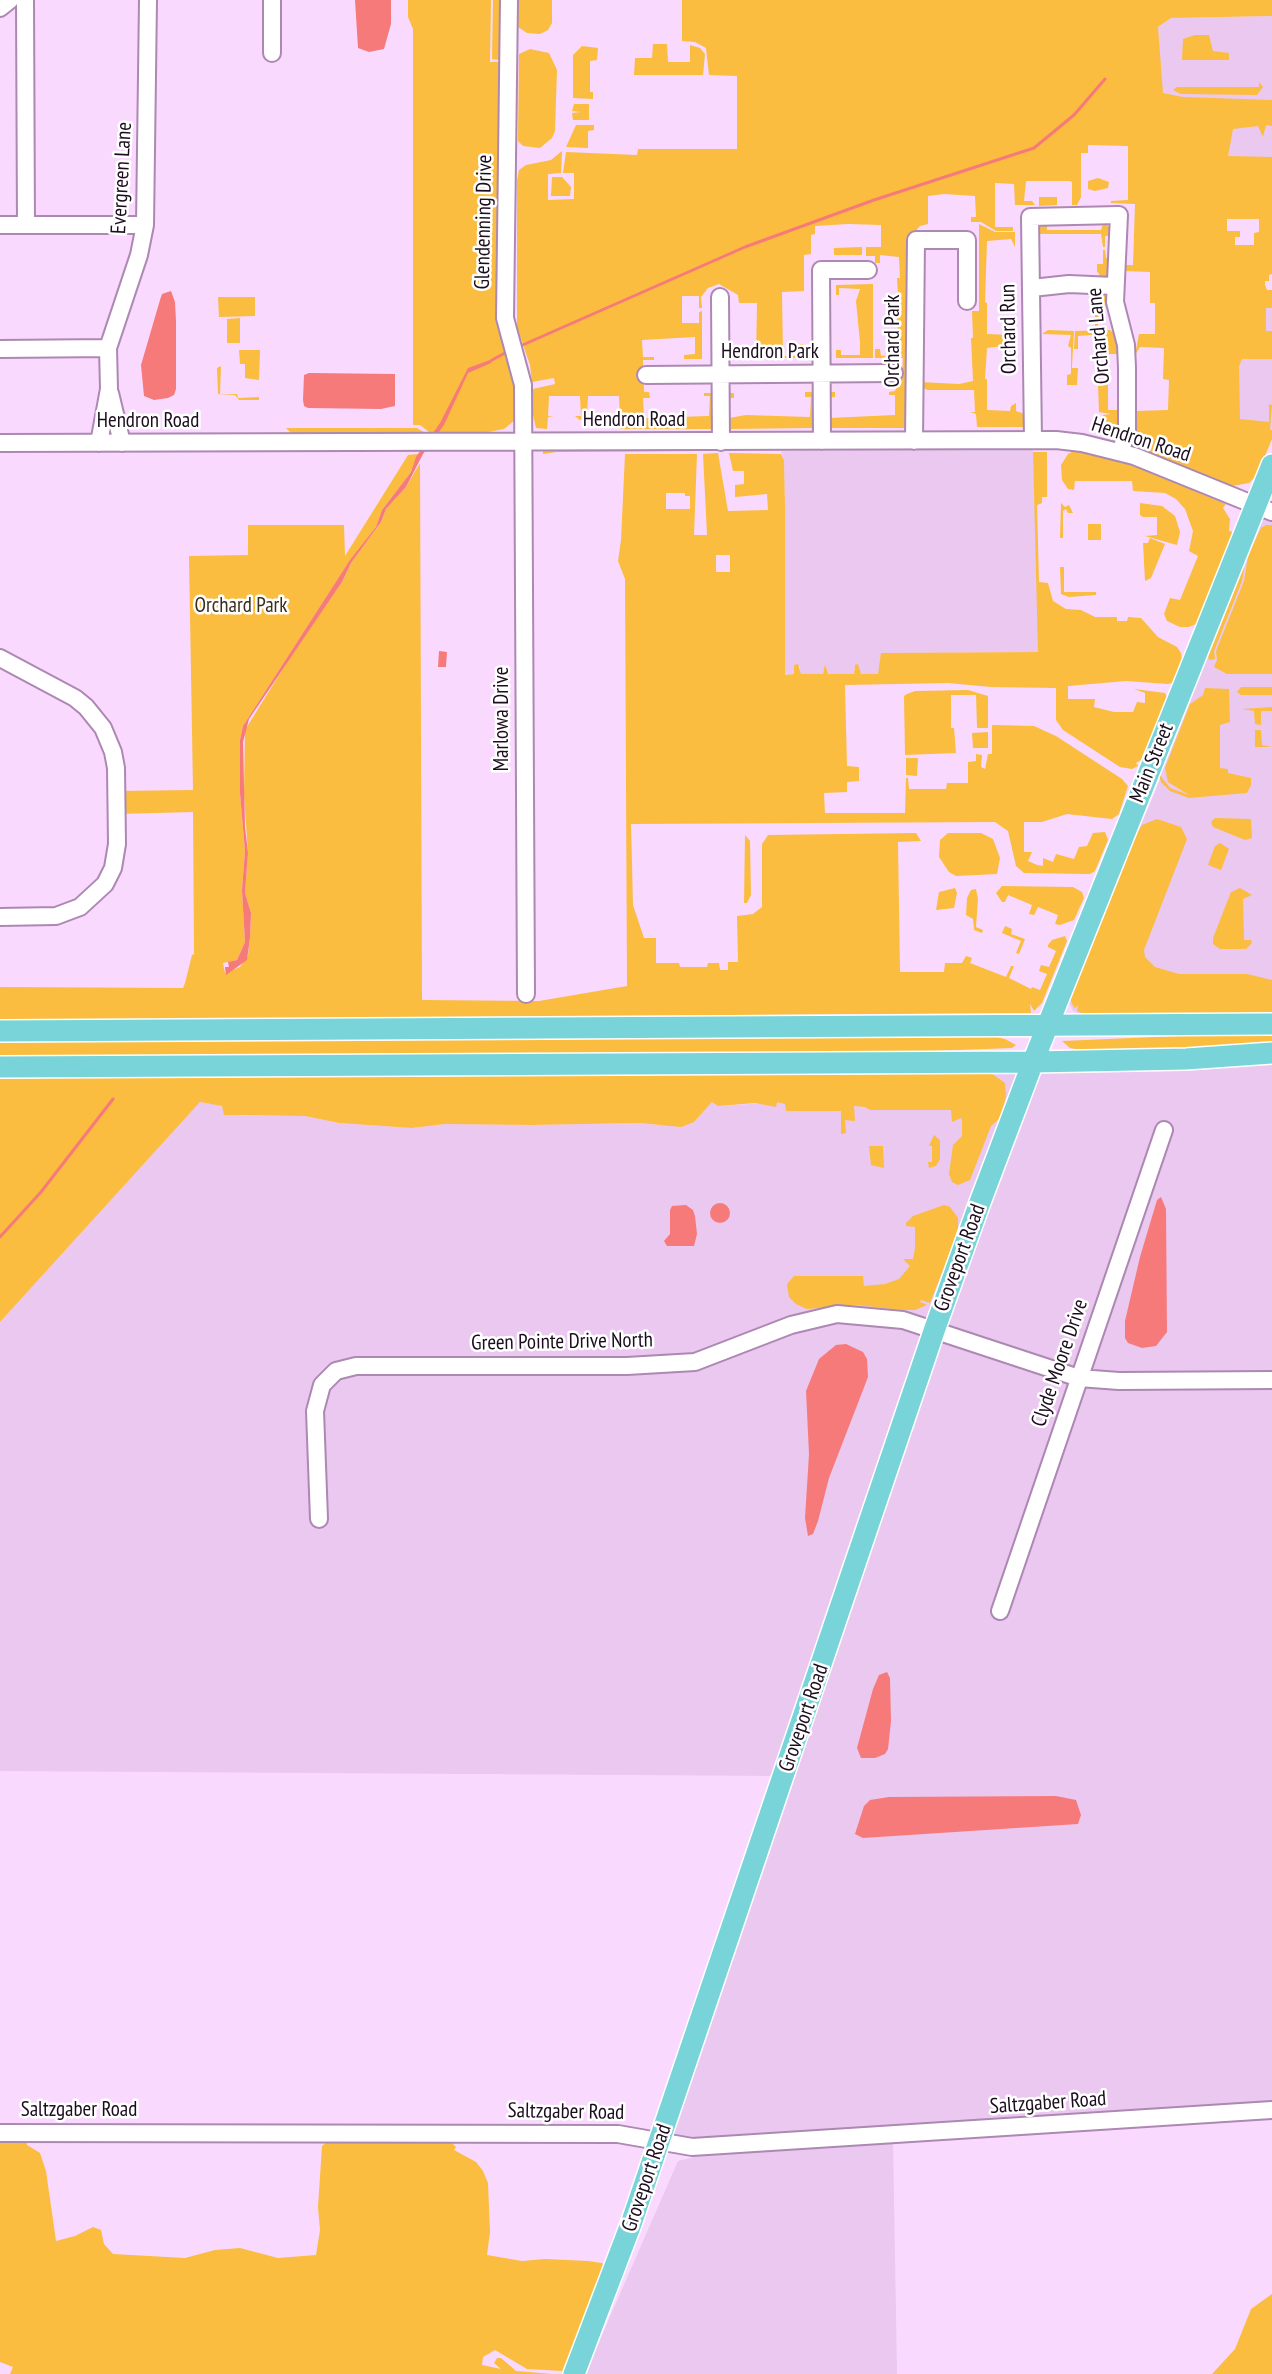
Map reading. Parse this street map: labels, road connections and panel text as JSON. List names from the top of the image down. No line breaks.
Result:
{"streets":{"main road":["Main Street","Groveport Road"],"street":["Evergreen Lane","Glendenning Drive","Orchard Run","Orchard Lane","Orchard Park","Hendron Park","Hendron Road","Marlowa Drive","Green Pointe Drive North","Clyde Moore Drive","Saltzgaber Road"]},"crossings":[["Evergreen Lane","Hendron Road"],["Glendenning Drive","Hendron Road"],["Glendenning Drive","Marlowa Drive"],["Orchard Run","Orchard Lane"],["Orchard Run","Hendron Road"],["Orchard Lane","Hendron Road"],["Orchard Park","Hendron Road"],["Hendron Road","Marlowa Drive"],["Hendron Road","Main Street"],["Main Street","Groveport Road"],["Groveport Road","Green Pointe Drive North"],["Groveport Road","Saltzgaber Road"],["Green Pointe Drive North","Clyde Moore Drive"]],"parks":["Orchard Park"]}
